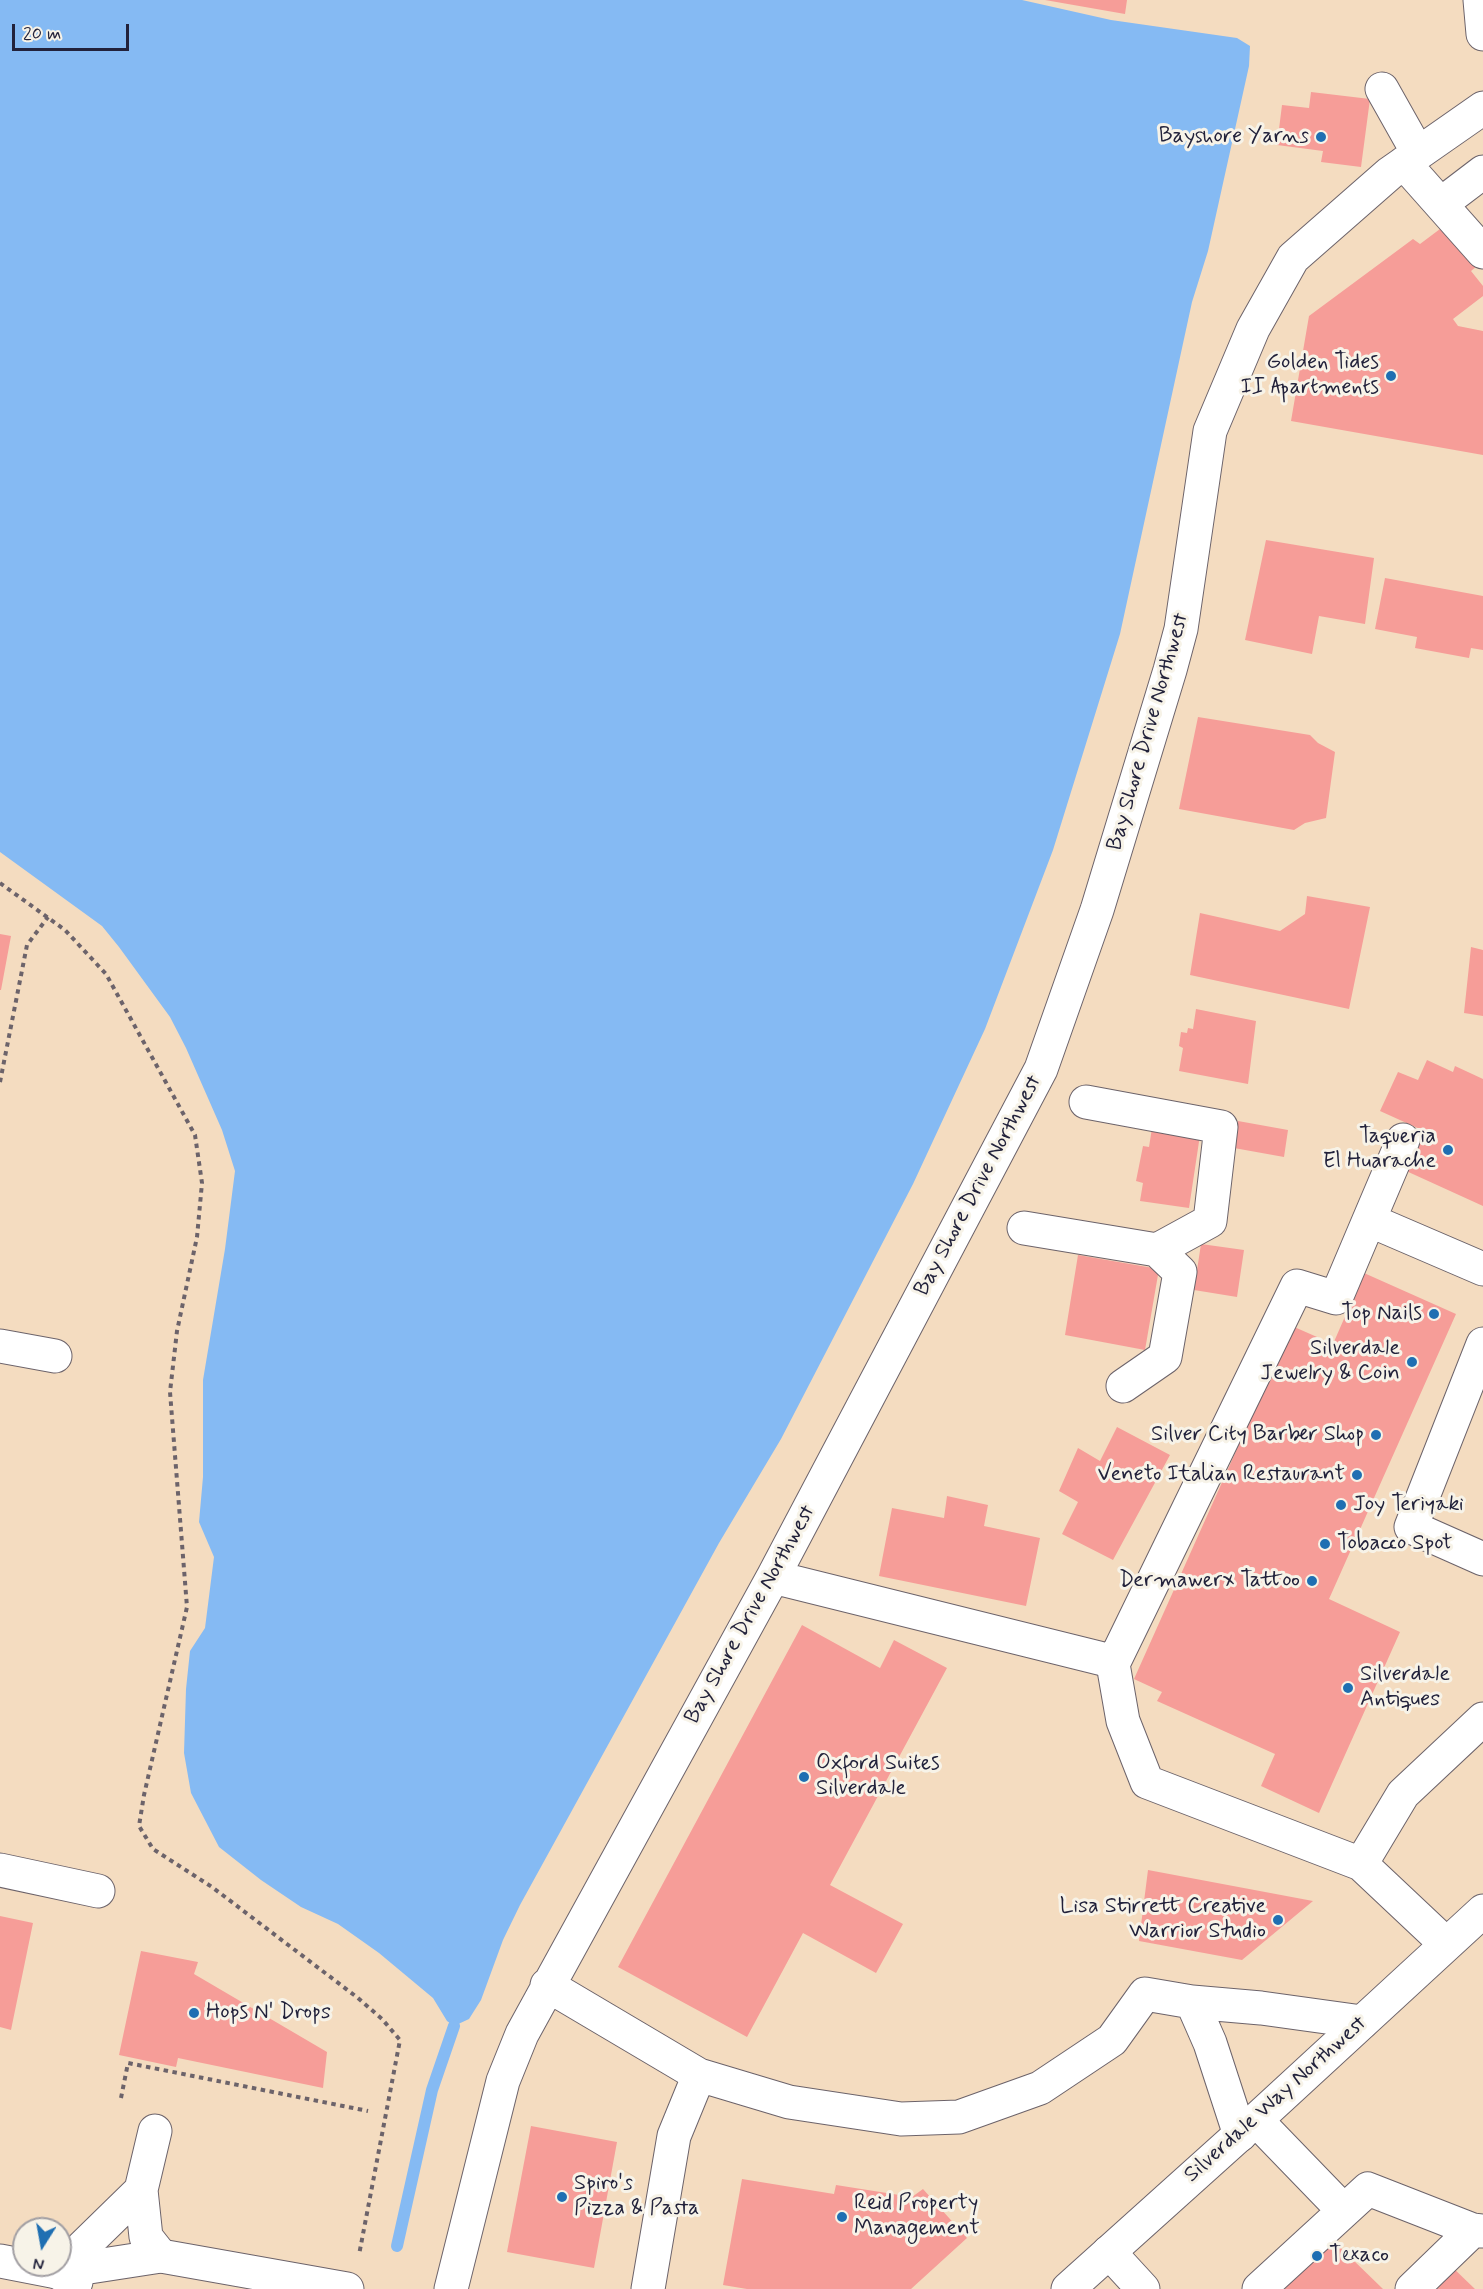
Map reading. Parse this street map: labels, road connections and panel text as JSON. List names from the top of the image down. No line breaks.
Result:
{"streets":{"street":["Bay Shore Drive Northwest","Silverdale Way Northwest"]},"places":["Bayshore Yarns","Golden Tides II Apartments","Taqueria El Huarache","Top Nails","Silverdale Jewelry & Coin","Silver City Barber Shop","Veneto Italian Restaurant","Joy Teriyaki","Tobacco Spot","Dermawerx Tattoo","Silverdale Antiques","Oxford Suites Silverdale","Lisa Stirrett Creative Warrior Studio","Hops N' Drops","Spiro's Pizza & Pasta","Reid Property Management","Texaco"],"scale_bar":"20 m","north":"bottom"}
